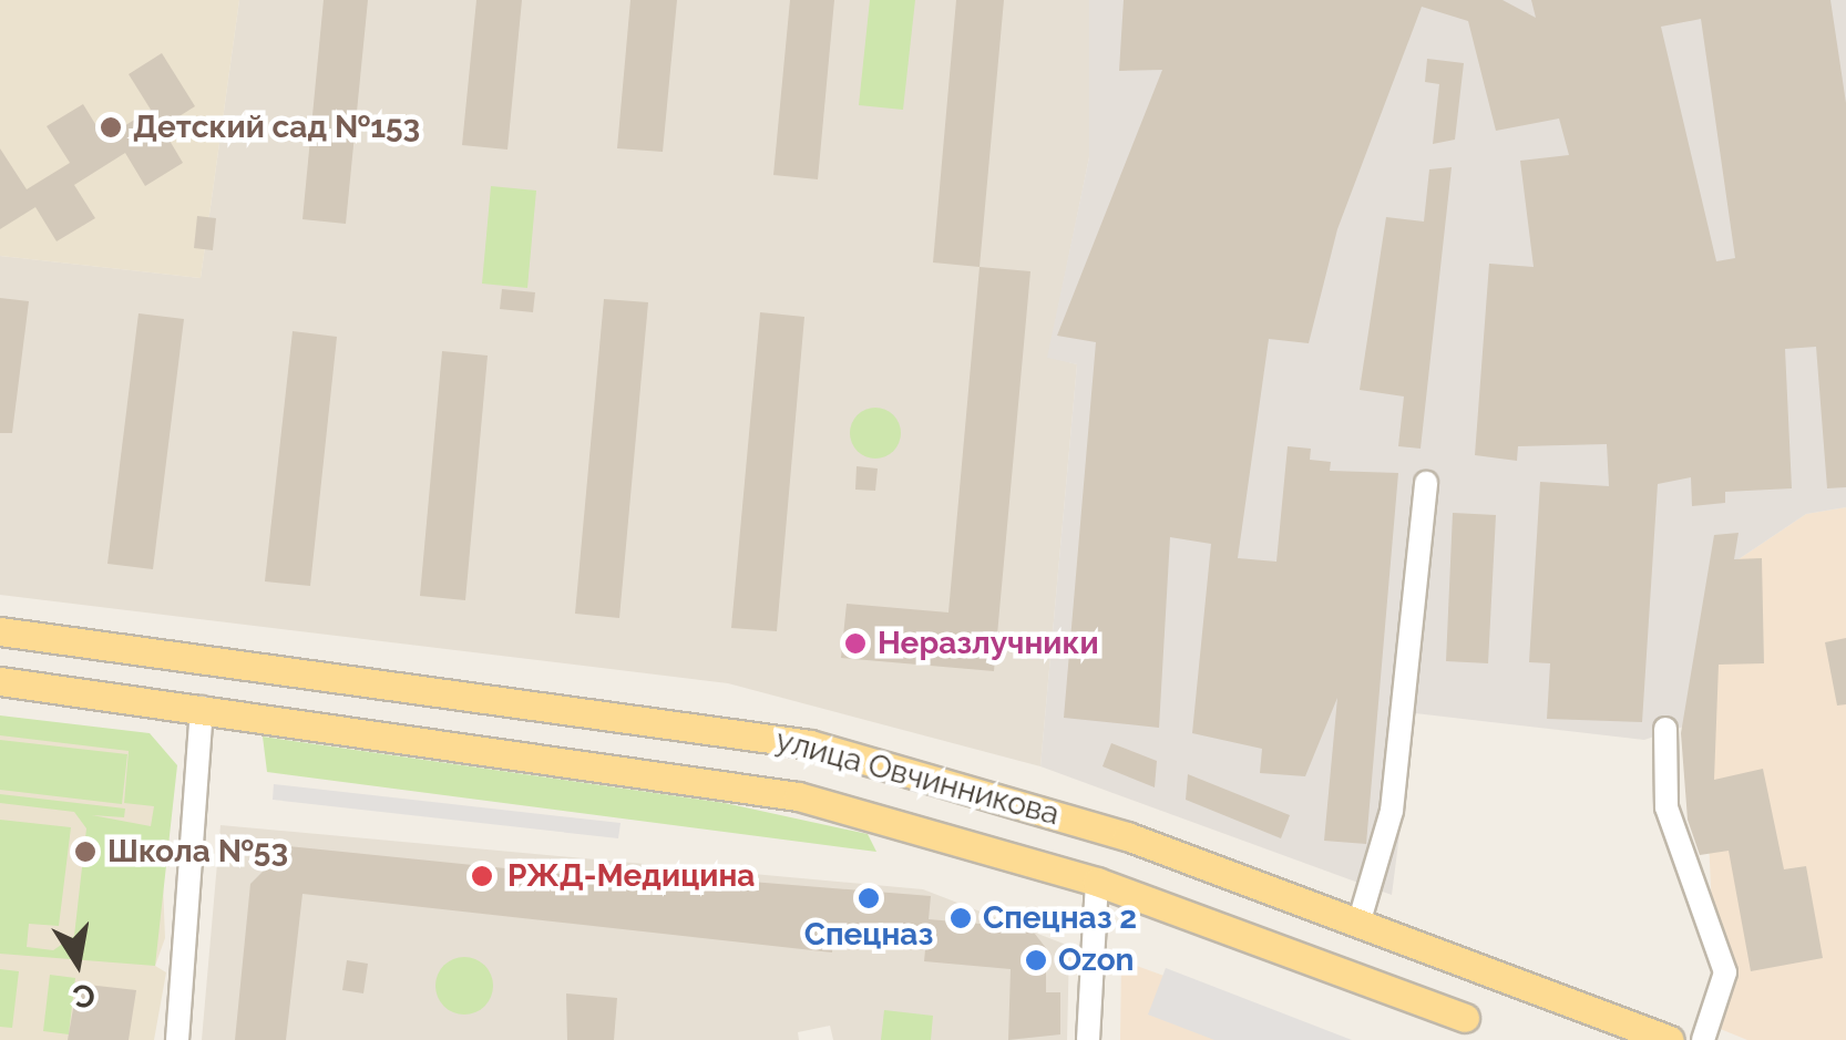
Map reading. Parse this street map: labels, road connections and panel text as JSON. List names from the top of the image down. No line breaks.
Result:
{"streets":{"main road":["улица Овчинникова"]},"places":["Детский сад №153","Неразлучники","Школа №53","РЖД-Медицина","Спецназ","Спецназ 2","Ozon"],"north":"bottom"}
